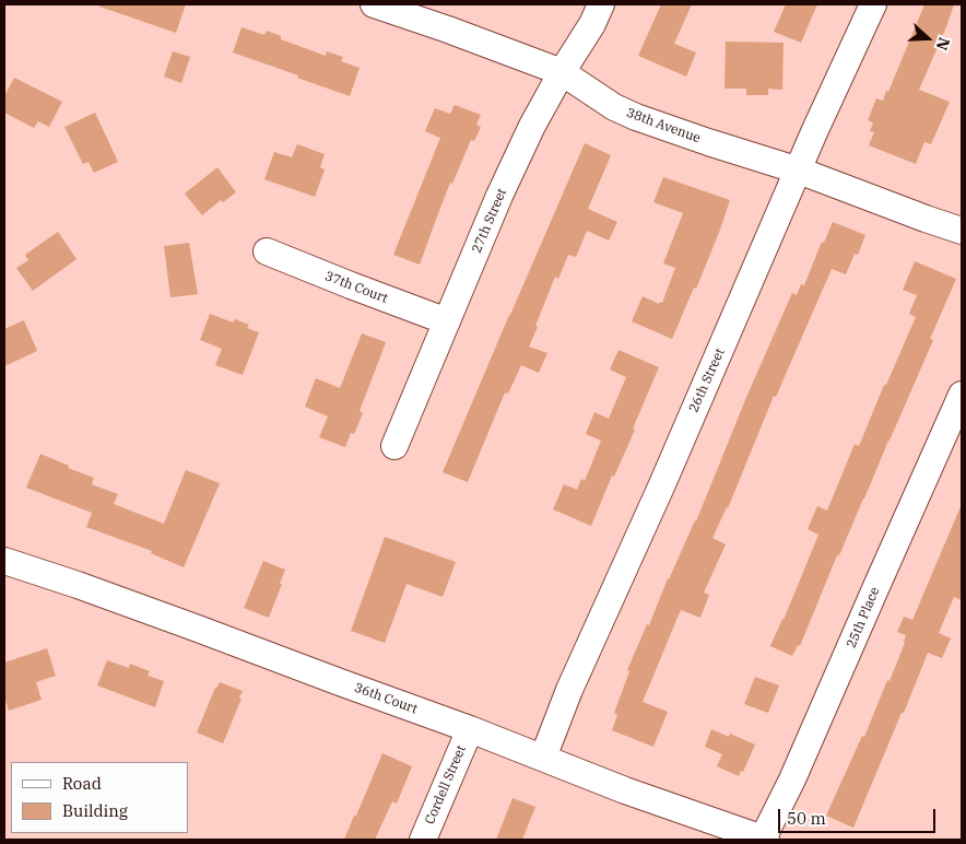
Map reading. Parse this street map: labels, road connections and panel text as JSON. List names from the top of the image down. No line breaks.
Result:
{"streets":{"street":["38th Avenue","27th Street","37th Court","26th Street","25th Place","36th Court","Cordell Street"]},"crossings":[["38th Avenue","27th Street"],["38th Avenue","26th Street"],["27th Street","37th Court"],["26th Street","36th Court"],["25th Place","36th Court"],["36th Court","Cordell Street"]],"legend":["Road","Building"],"scale_bar":"50 m","north":"right"}
